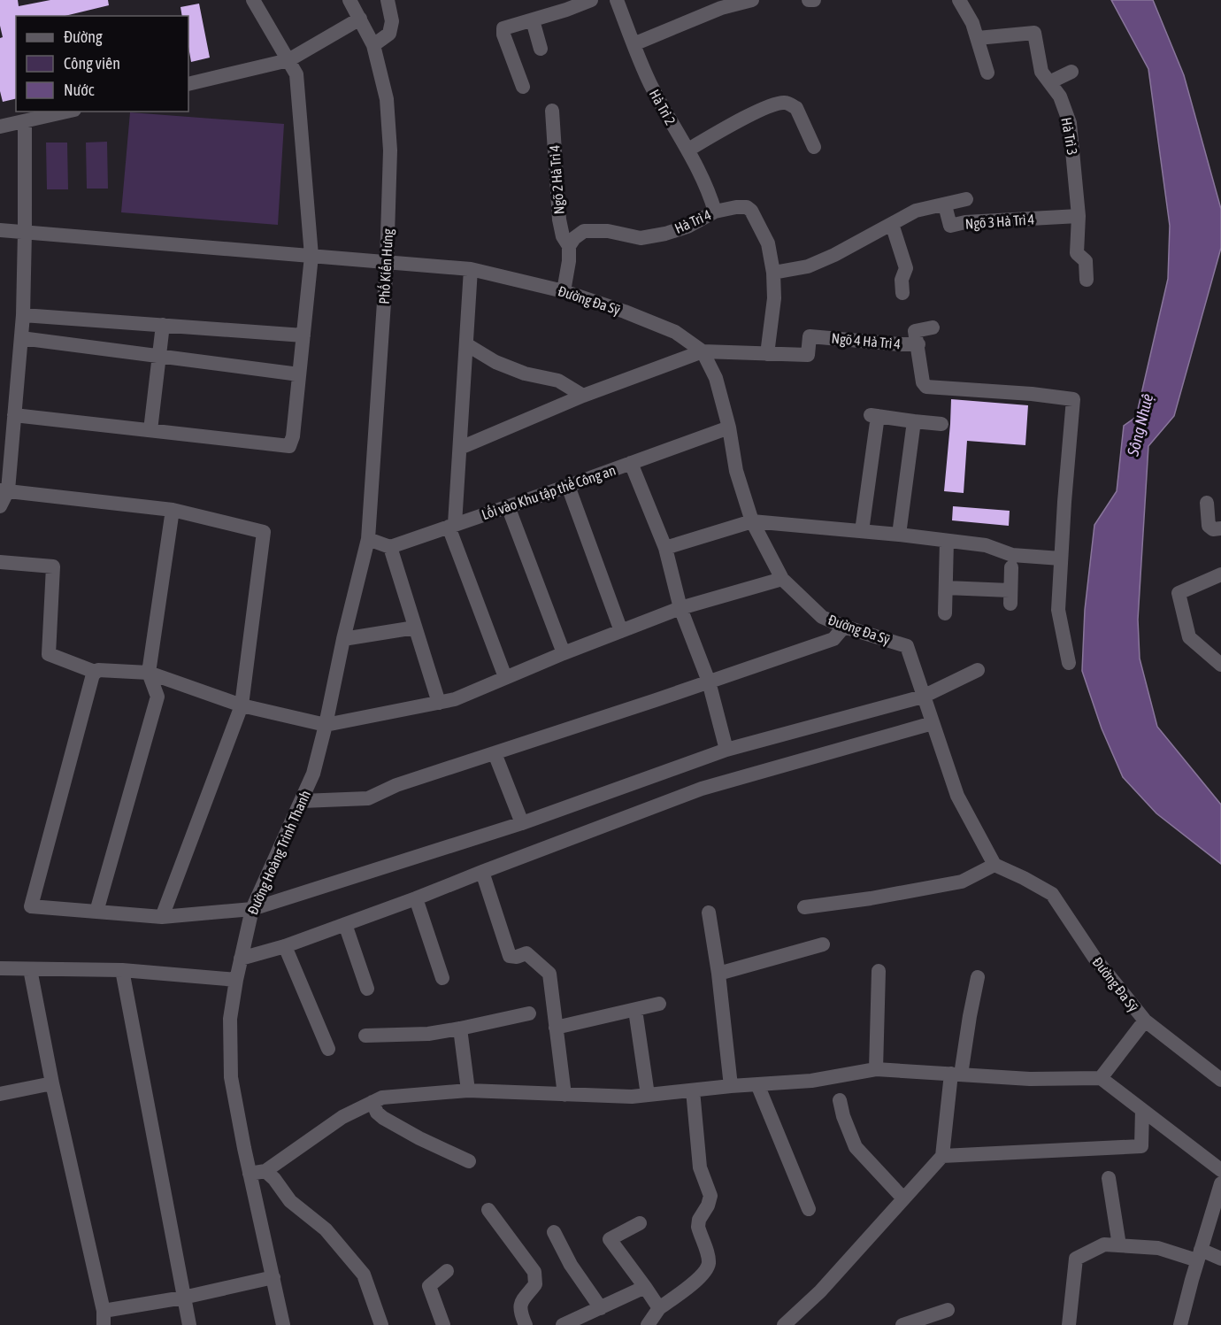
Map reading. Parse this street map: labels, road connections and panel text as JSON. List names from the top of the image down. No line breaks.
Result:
{"streets":{"street":["Hà Trì 2","Hà Trì 3","Ngõ 2 Hà Trì 4","Hà Trì 4","Ngõ 3 Hà Trì 4","Phố Kiến Hưng","Đường Đa Sỹ","Ngõ 4 Hà Trì 4","Lối vào Khu tập thể Công an","Đường Hoàng Trình Thanh"]},"crossings":[["Hà Trì 2","Hà Trì 4"],["Hà Trì 3","Ngõ 3 Hà Trì 4"],["Ngõ 2 Hà Trì 4","Hà Trì 4"],["Hà Trì 4","Ngõ 4 Hà Trì 4"],["Phố Kiến Hưng","Đường Đa Sỹ"],["Phố Kiến Hưng","Đường Hoàng Trình Thanh"],["Đường Đa Sỹ","Lối vào Khu tập thể Công an"]],"water":["Sông Nhuệ"],"legend":["Đường","Công viên","Nước"]}
